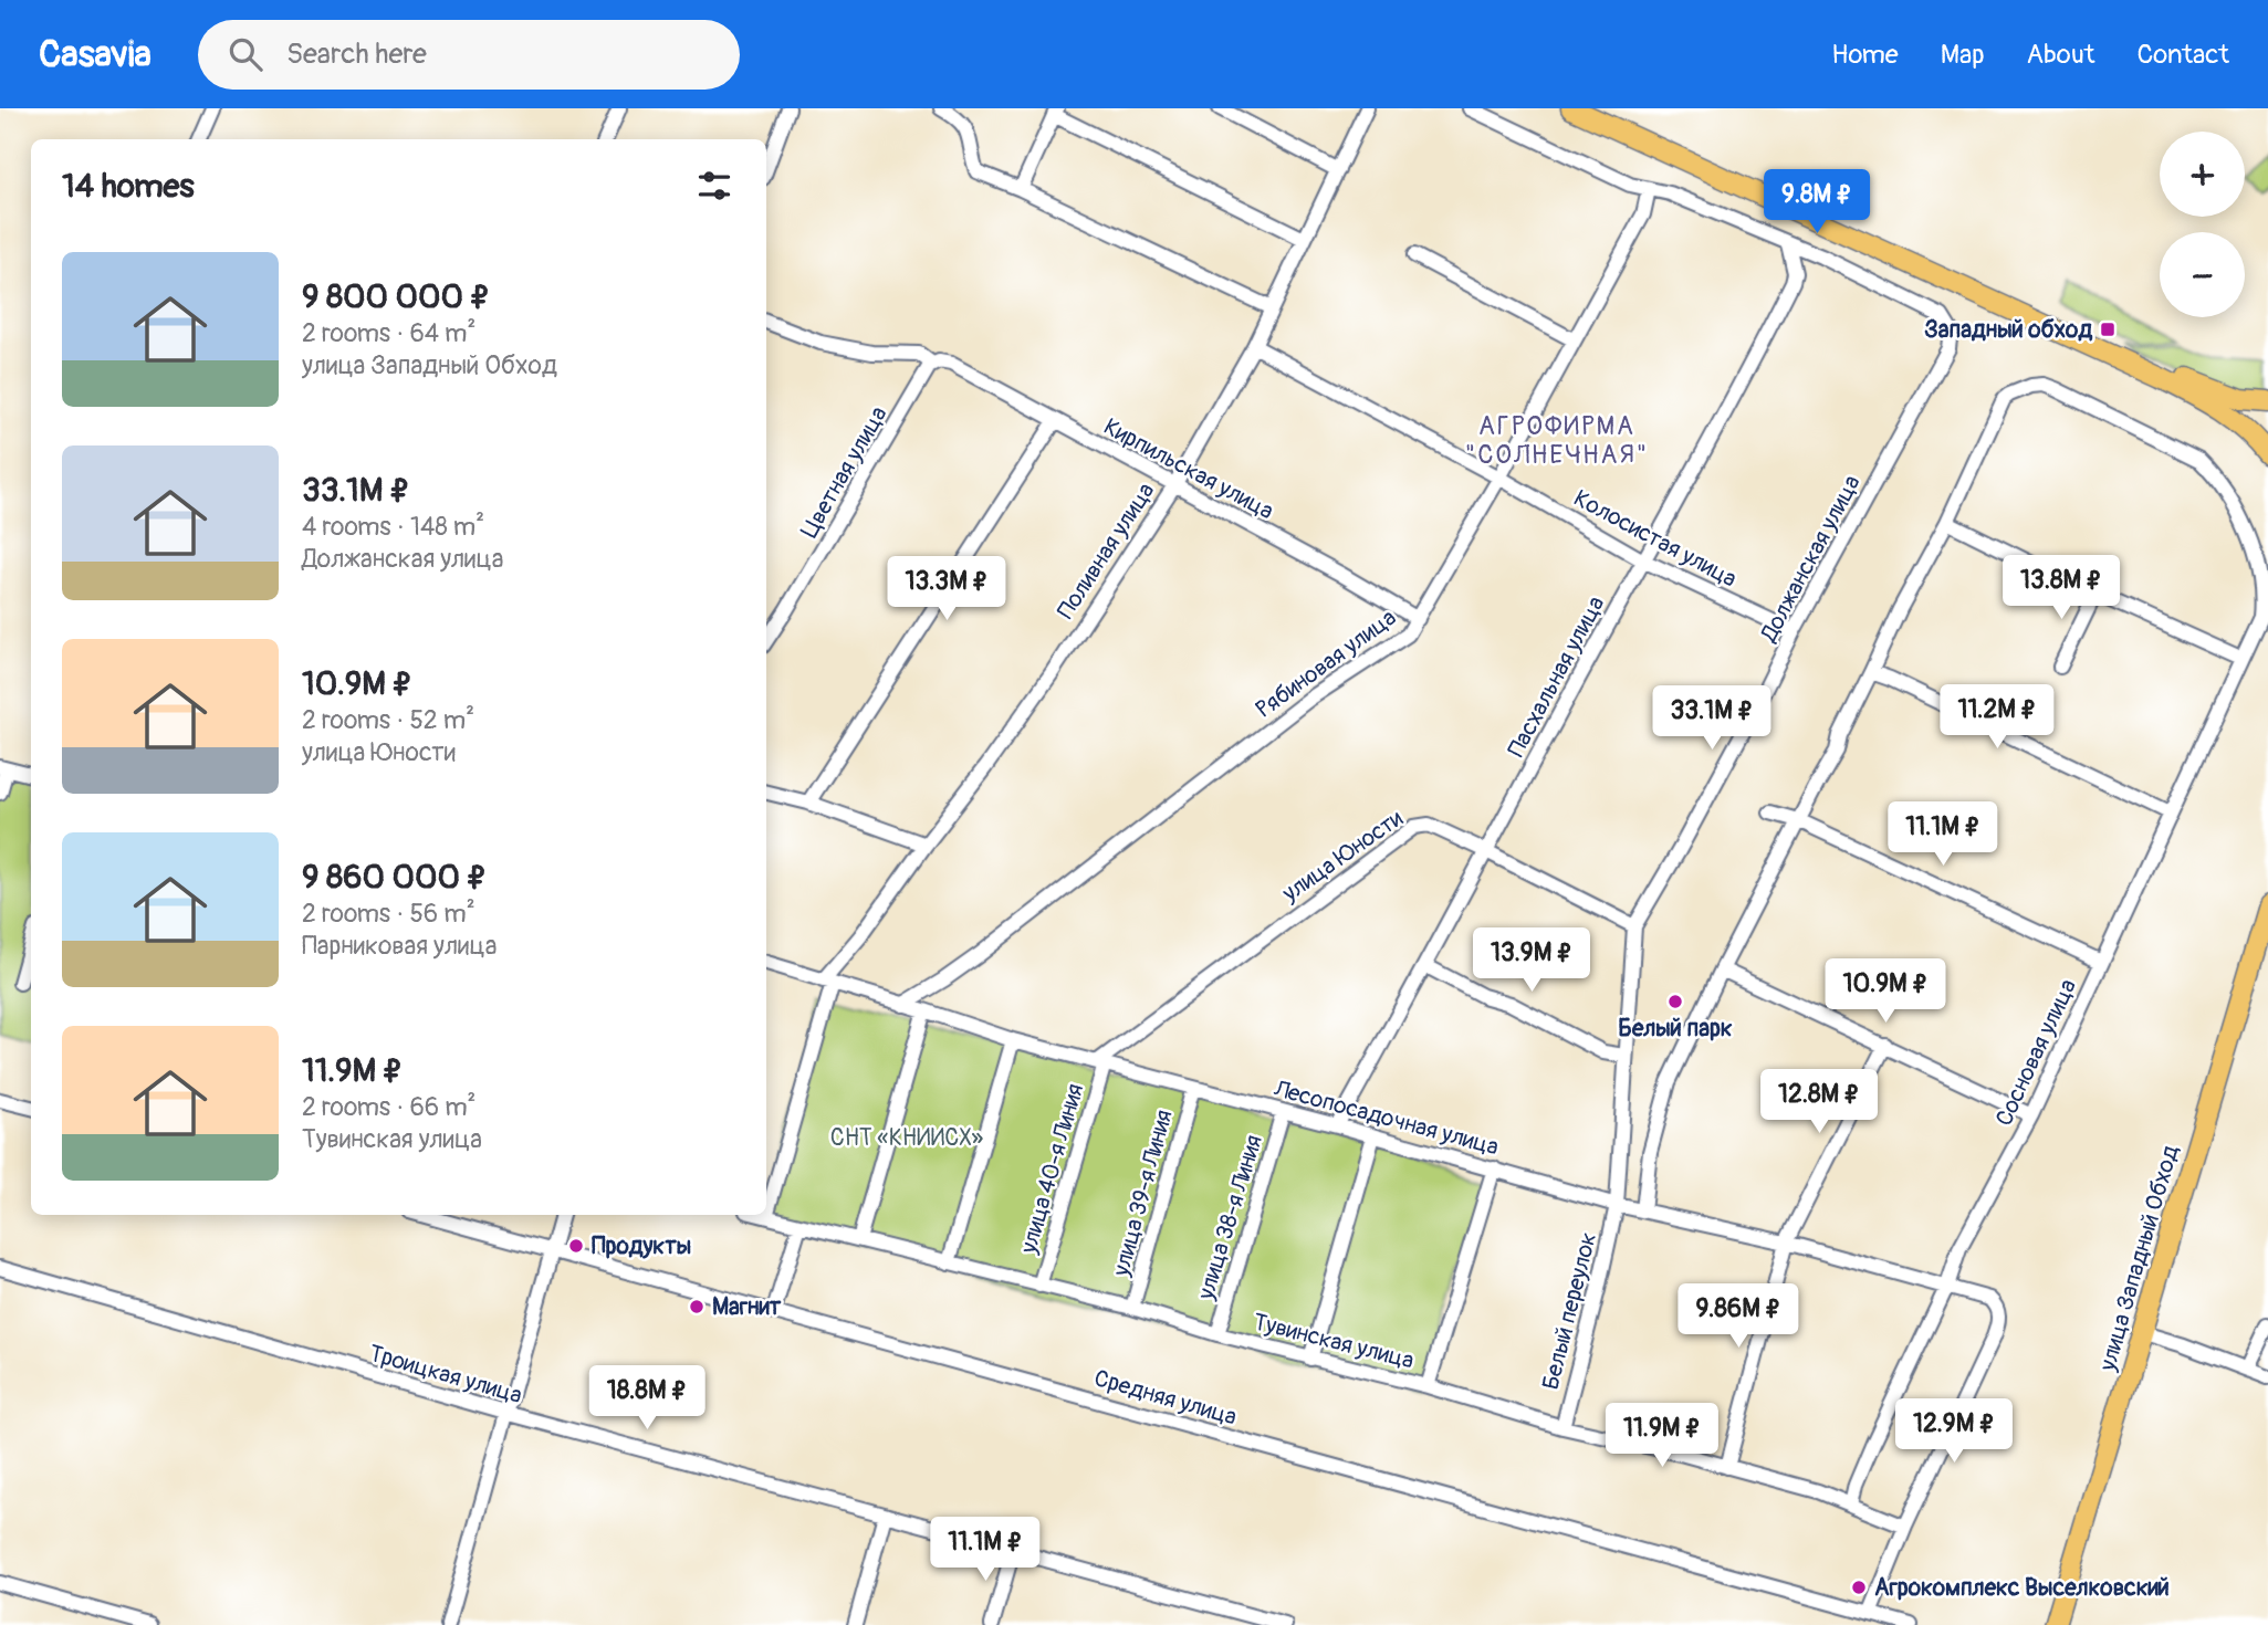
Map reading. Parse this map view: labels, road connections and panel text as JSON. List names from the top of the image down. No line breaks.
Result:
{"streets":{"highway":["улица Западный Обход"],"street":["Кирпильская улица","Цветная улица","Колосистая улица","Поливная улица","Должанская улица","Рябиновая улица","Пасхальная улица","улица Юности","Сосновая улица","Лесопосадочная улица","улица 40-я Линия","улица 39-я Линия","улица 38-я Линия","Белый переулок","Тувинская улица","Троицкая улица","Средняя улица"]},"crossings":[["Кирпильская улица","Цветная улица"],["Кирпильская улица","Поливная улица"],["Кирпильская улица","Рябиновая улица"],["Колосистая улица","Поливная улица"],["Колосистая улица","Должанская улица"],["Колосистая улица","Рябиновая улица"],["Колосистая улица","Пасхальная улица"],["Поливная улица","Лесопосадочная улица"],["Должанская улица","Пасхальная улица"],["Должанская улица","улица Юности"],["Должанская улица","Лесопосадочная улица"],["Должанская улица","Белый переулок"],["Рябиновая улица","Лесопосадочная улица"],["Пасхальная улица","улица Юности"],["Пасхальная улица","Лесопосадочная улица"],["улица Юности","Лесопосадочная улица"],["улица Юности","улица 40-я Линия"],["Сосновая улица","Лесопосадочная улица"],["Сосновая улица","Тувинская улица"],["Лесопосадочная улица","улица 40-я Линия"],["Лесопосадочная улица","улица 39-я Линия"],["Лесопосадочная улица","улица 38-я Линия"],["Лесопосадочная улица","Белый переулок"],["Лесопосадочная улица","Тувинская улица"],["улица 40-я Линия","Тувинская улица"],["улица 39-я Линия","Тувинская улица"],["улица 38-я Линия","Тувинская улица"],["Белый переулок","Тувинская улица"]],"districts":["АГРОФИРМА \"СОЛНЕЧНАЯ\""],"parks":["СНТ «КНИИСХ»"],"places":{"transit":["Западный обход"],"other":["Белый парк","Продукты","Магнит","Агрокомплекс Выселковский"]},"page":{"header":"Casavia","search":"Search here","nav":["Home","Map","About","Contact"],"map_buttons":["+","−"],"heading":"14 homes","price":["9.8M ₽","13.8M ₽","13.3M ₽","11.2M ₽","33.1M ₽","11.1M ₽","13.9M ₽","10.9M ₽","12.8M ₽","9.86M ₽","18.8M ₽","12.9M ₽","11.9M ₽","11.1M ₽"],"list":[{"name":"9 800 000 ₽","note":"2 rooms · 64 m² · улица Западный Обход"},{"name":"33.1M ₽","note":"4 rooms · 148 m² · Должанская улица"},{"name":"10.9M ₽","note":"2 rooms · 52 m² · улица Юности"},{"name":"9 860 000 ₽","note":"2 rooms · 56 m² · Парниковая улица"},{"name":"11.9M ₽","note":"2 rooms · 66 m² · Тувинская улица"}]}}
